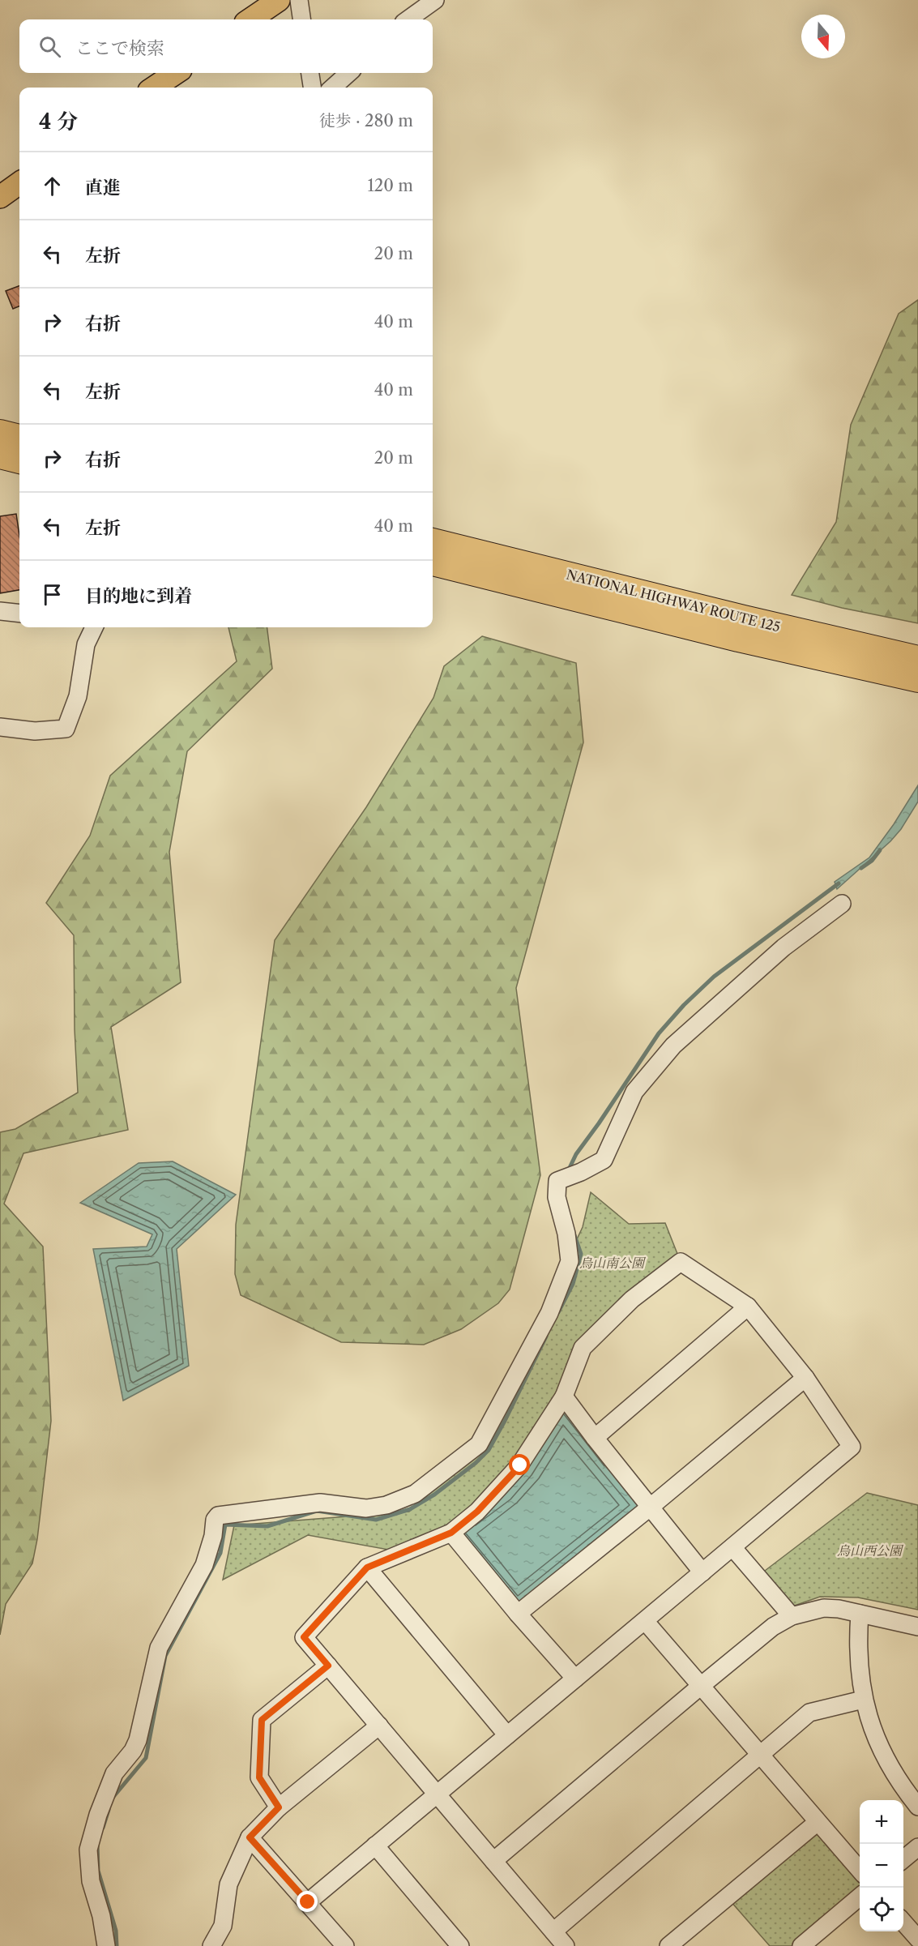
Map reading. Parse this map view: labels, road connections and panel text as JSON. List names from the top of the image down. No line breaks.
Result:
{"streets":{"highway":["NATIONAL HIGHWAY ROUTE 125"]},"parks":["烏山南公園","烏山西公園"],"north":"bottom","page":{"search":"ここで検索","heading":["4 分","徒歩 · 280 m"],"list":[["直進","120 m"],["左折","20 m"],["右折","40 m"],["左折","40 m"],["右折","20 m"],["左折","40 m"],"目的地に到着"],"map_buttons":["+","−"]}}
